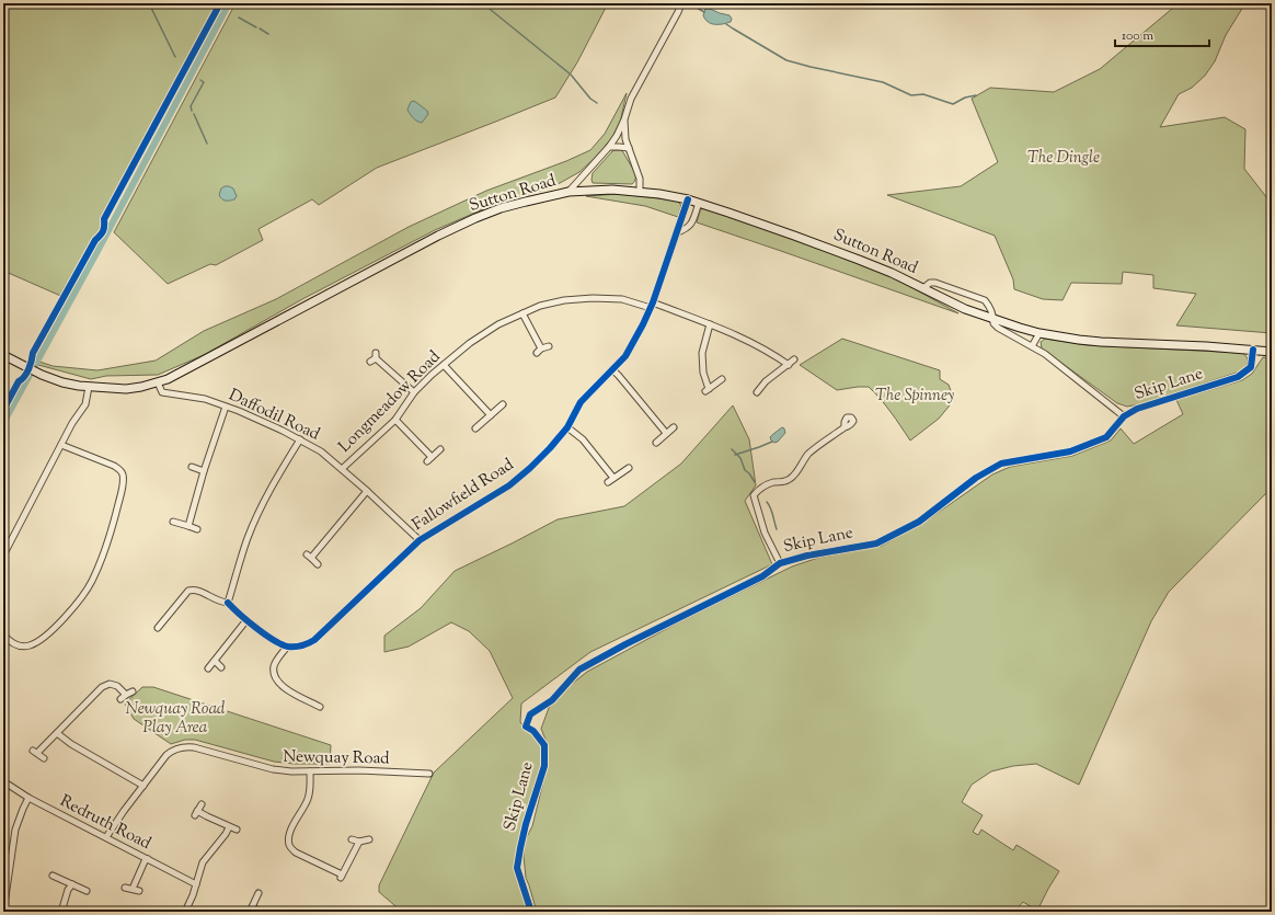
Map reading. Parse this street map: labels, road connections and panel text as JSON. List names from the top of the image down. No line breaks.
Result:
{"streets":{"main road":["Sutton Road"],"street":["Skip Lane","Longmeadow Road","Daffodil Road","Fallowfield Road","Newquay Road","Redruth Road"]},"crossings":[["Sutton Road","Skip Lane"],["Sutton Road","Daffodil Road"],["Sutton Road","Fallowfield Road"],["Longmeadow Road","Daffodil Road"],["Longmeadow Road","Fallowfield Road"],["Daffodil Road","Fallowfield Road"],["Newquay Road","Redruth Road"]],"parks":["The Dingle","The Spinney","Newquay Road Play Area"],"scale_bar":"100 m"}
